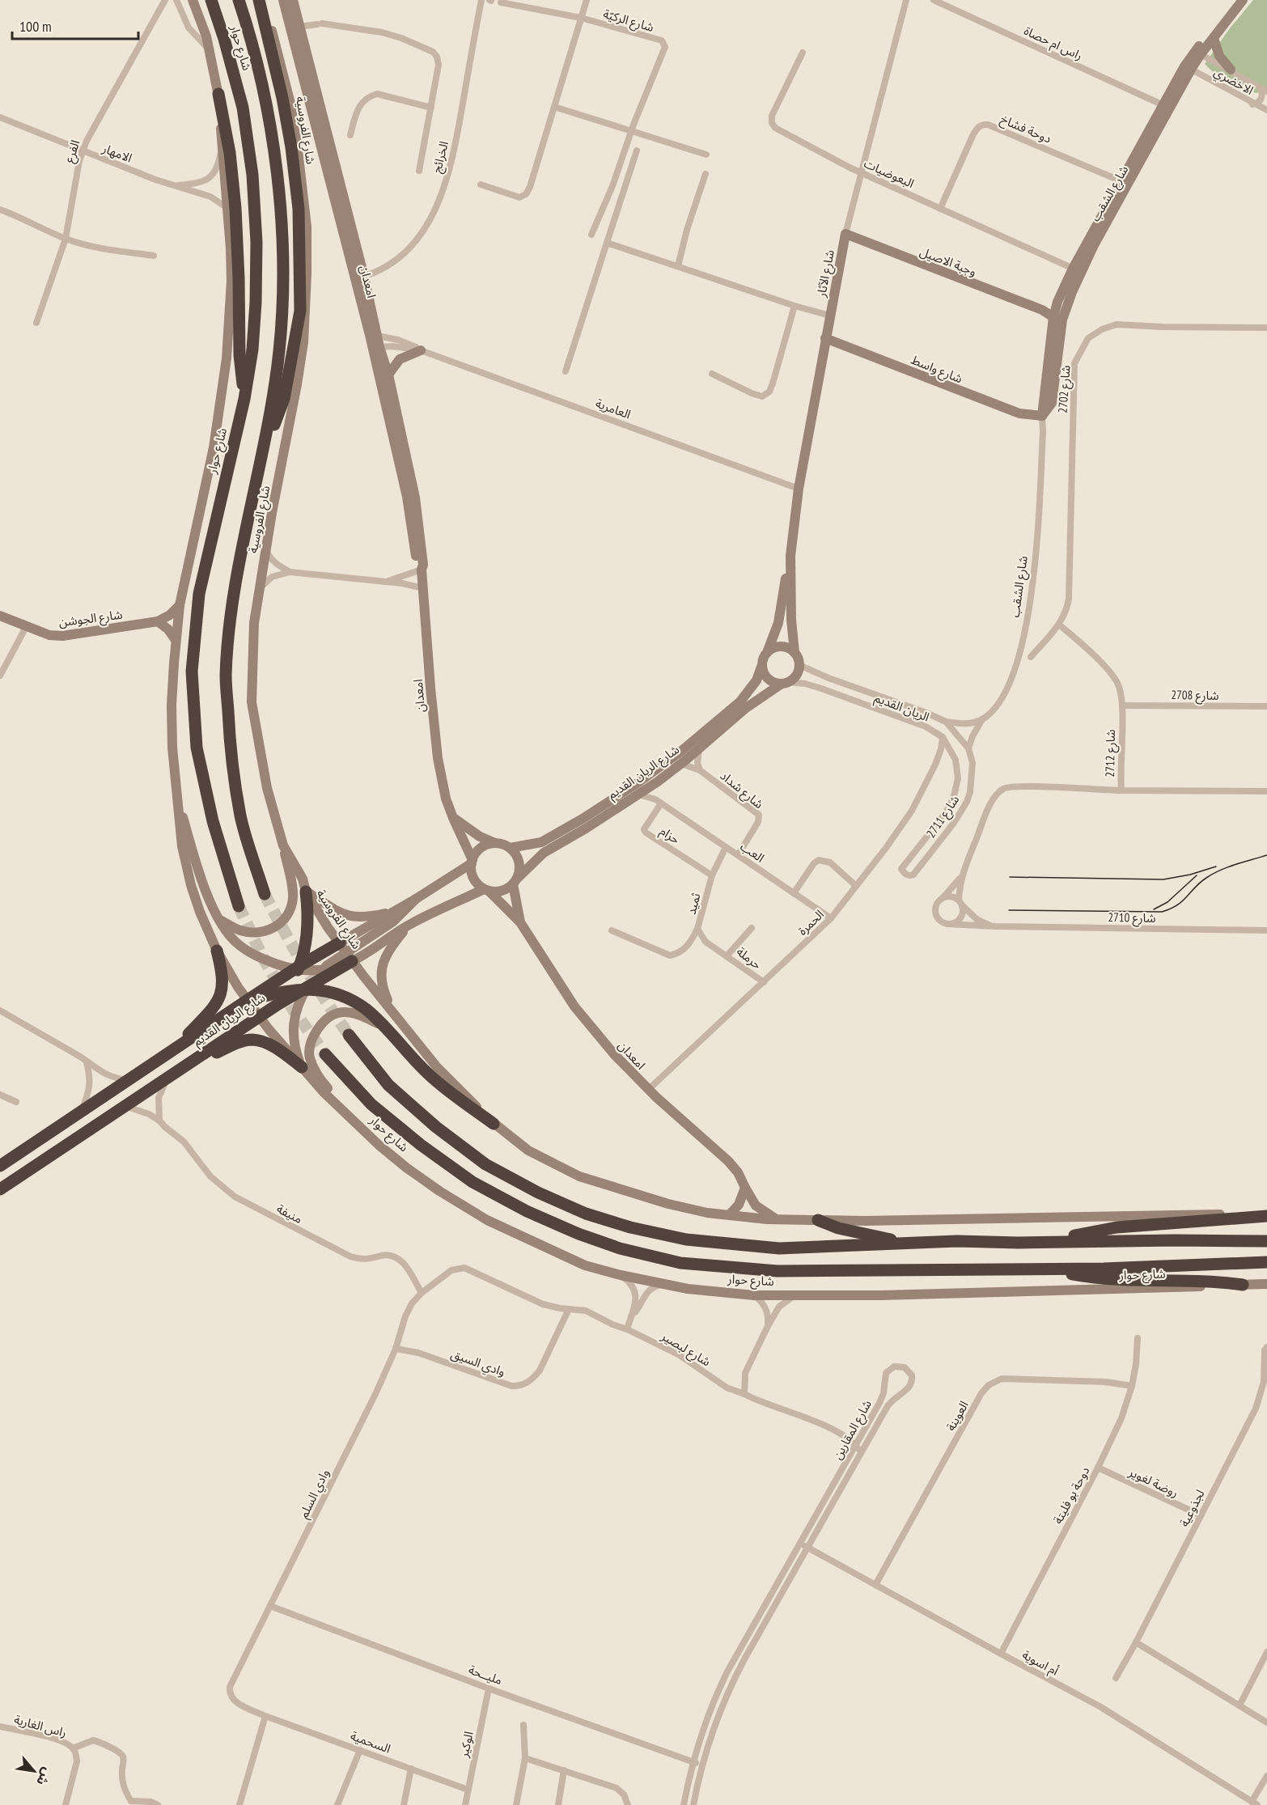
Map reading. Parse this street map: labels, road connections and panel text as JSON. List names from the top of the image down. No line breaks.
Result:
{"streets":{"highway":["شارع حوار","شارع الريان القديم"],"street":["شارع الركيّة","راس ام حصاة","الاخضري","دوحة فشاخ","شارع الفروسية","الفرع","الامهار","الخرائج","البعوضيات","شارع الشقب","وجبة الاصيل","شارع الآثار","امعدان","شارع واسط","شارع 2702","العامرية","شارع الجوشن","شارع 2708","الريان القديم","شارع 2712","شارع شداد","شارع 2711","حزام","العب","ثميد","شارع 2710","الحمرة","حرملة","منيفة","شارع لبصير","وادي السيق","العوينة","شارع المقارين","روضة لغوير","وادي السلم","دوحة بو فليتة","لجذوعية","أم اسوية","مليــحة","راس الغارية","السحمية","الوكير"]},"crossings":[["راس ام حصاة","شارع الشقب"],["الاخضري","شارع الشقب"],["دوحة فشاخ","البعوضيات"],["دوحة فشاخ","شارع الشقب"],["شارع الفروسية","شارع الريان القديم"],["الفرع","الامهار"],["الخرائج","امعدان"],["البعوضيات","شارع الشقب"],["البعوضيات","شارع الآثار"],["شارع الشقب","وجبة الاصيل"],["شارع الشقب","شارع واسط"],["شارع الشقب","الريان القديم"],["شارع الشقب","شارع 2711"],["وجبة الاصيل","شارع الآثار"],["شارع الآثار","شارع واسط"],["شارع الآثار","العامرية"],["شارع الآثار","الريان القديم"],["شارع الآثار","شارع الريان القديم"],["امعدان","شارع الريان القديم"],["امعدان","الحمرة"],["شارع 2702","شارع 2712"],["شارع 2708","شارع 2712"],["الريان القديم","شارع الريان القديم"],["الريان القديم","شارع 2711"],["الريان القديم","الحمرة"],["شارع الريان القديم","شارع شداد"],["شارع الريان القديم","العب"],["شارع الريان القديم","منيفة"],["شارع شداد","العب"],["شارع 2711","الحمرة"],["حزام","العب"],["حزام","ثميد"],["العب","ثميد"],["العب","الحمرة"],["ثميد","حرملة"],["الحمرة","حرملة"],["منيفة","وادي السلم"],["شارع لبصير","وادي السيق"],["شارع لبصير","شارع المقارين"],["شارع لبصير","وادي السلم"],["وادي السيق","وادي السلم"],["العوينة","دوحة بو فليتة"],["العوينة","أم اسوية"],["شارع المقارين","أم اسوية"],["شارع المقارين","مليــحة"],["روضة لغوير","دوحة بو فليتة"],["روضة لغوير","لجذوعية"],["وادي السلم","مليــحة"],["وادي السلم","السحمية"],["دوحة بو فليتة","أم اسوية"],["مليــحة","الوكير"],["السحمية","الوكير"]],"scale_bar":"100 m","north":"bottom right"}
